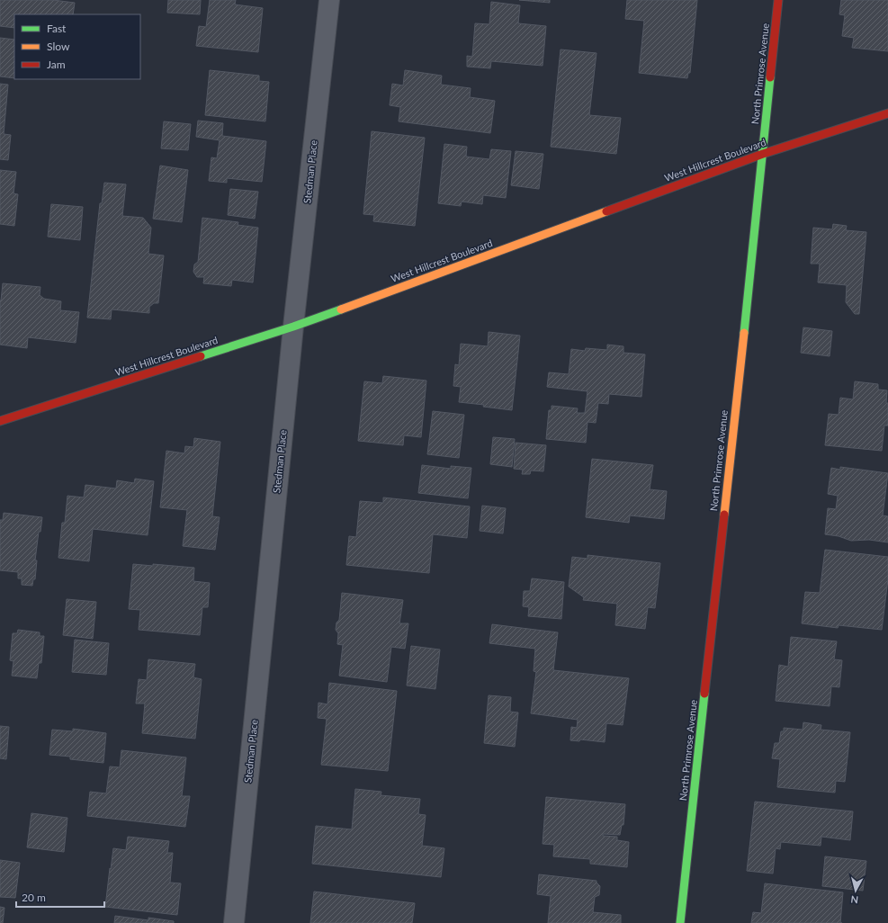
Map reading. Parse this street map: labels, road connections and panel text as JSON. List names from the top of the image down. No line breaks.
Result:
{"streets":{"street":["North Primrose Avenue","West Hillcrest Boulevard","Stedman Place"]},"crossings":[["North Primrose Avenue","West Hillcrest Boulevard"],["West Hillcrest Boulevard","Stedman Place"]],"legend":["Fast","Slow","Jam"],"scale_bar":"20 m","north":"bottom"}
